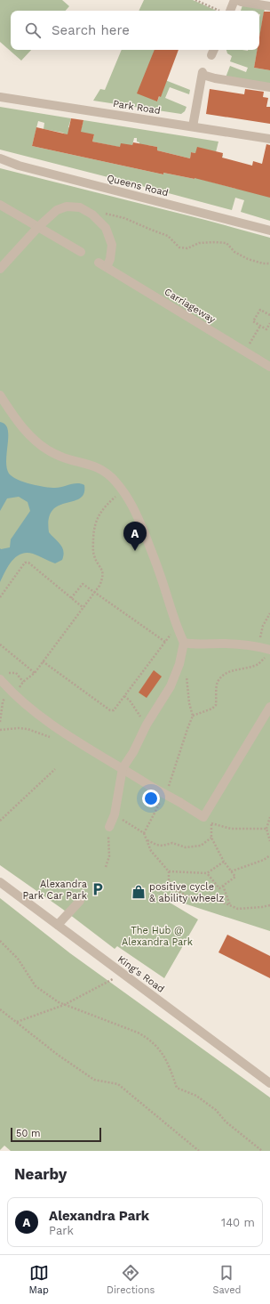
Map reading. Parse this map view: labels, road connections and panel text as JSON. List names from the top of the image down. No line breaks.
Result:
{"streets":{"street":["Park Road","Queens Road","Carriageway","King's Road"]},"parks":["The Hub @ Alexandra Park"],"places":{"parking":["Alexandra Park Car Park"],"shop":["positive cycle & ability wheelz"]},"scale_bar":"50 m","page":{"search":"Search here","pins":"A","scale":"50 m","heading":"Nearby","list":[{"mark":"A","name":"Alexandra Park","note":"Park","value":"140 m"}],"nav":["Map","Directions","Saved"]}}
